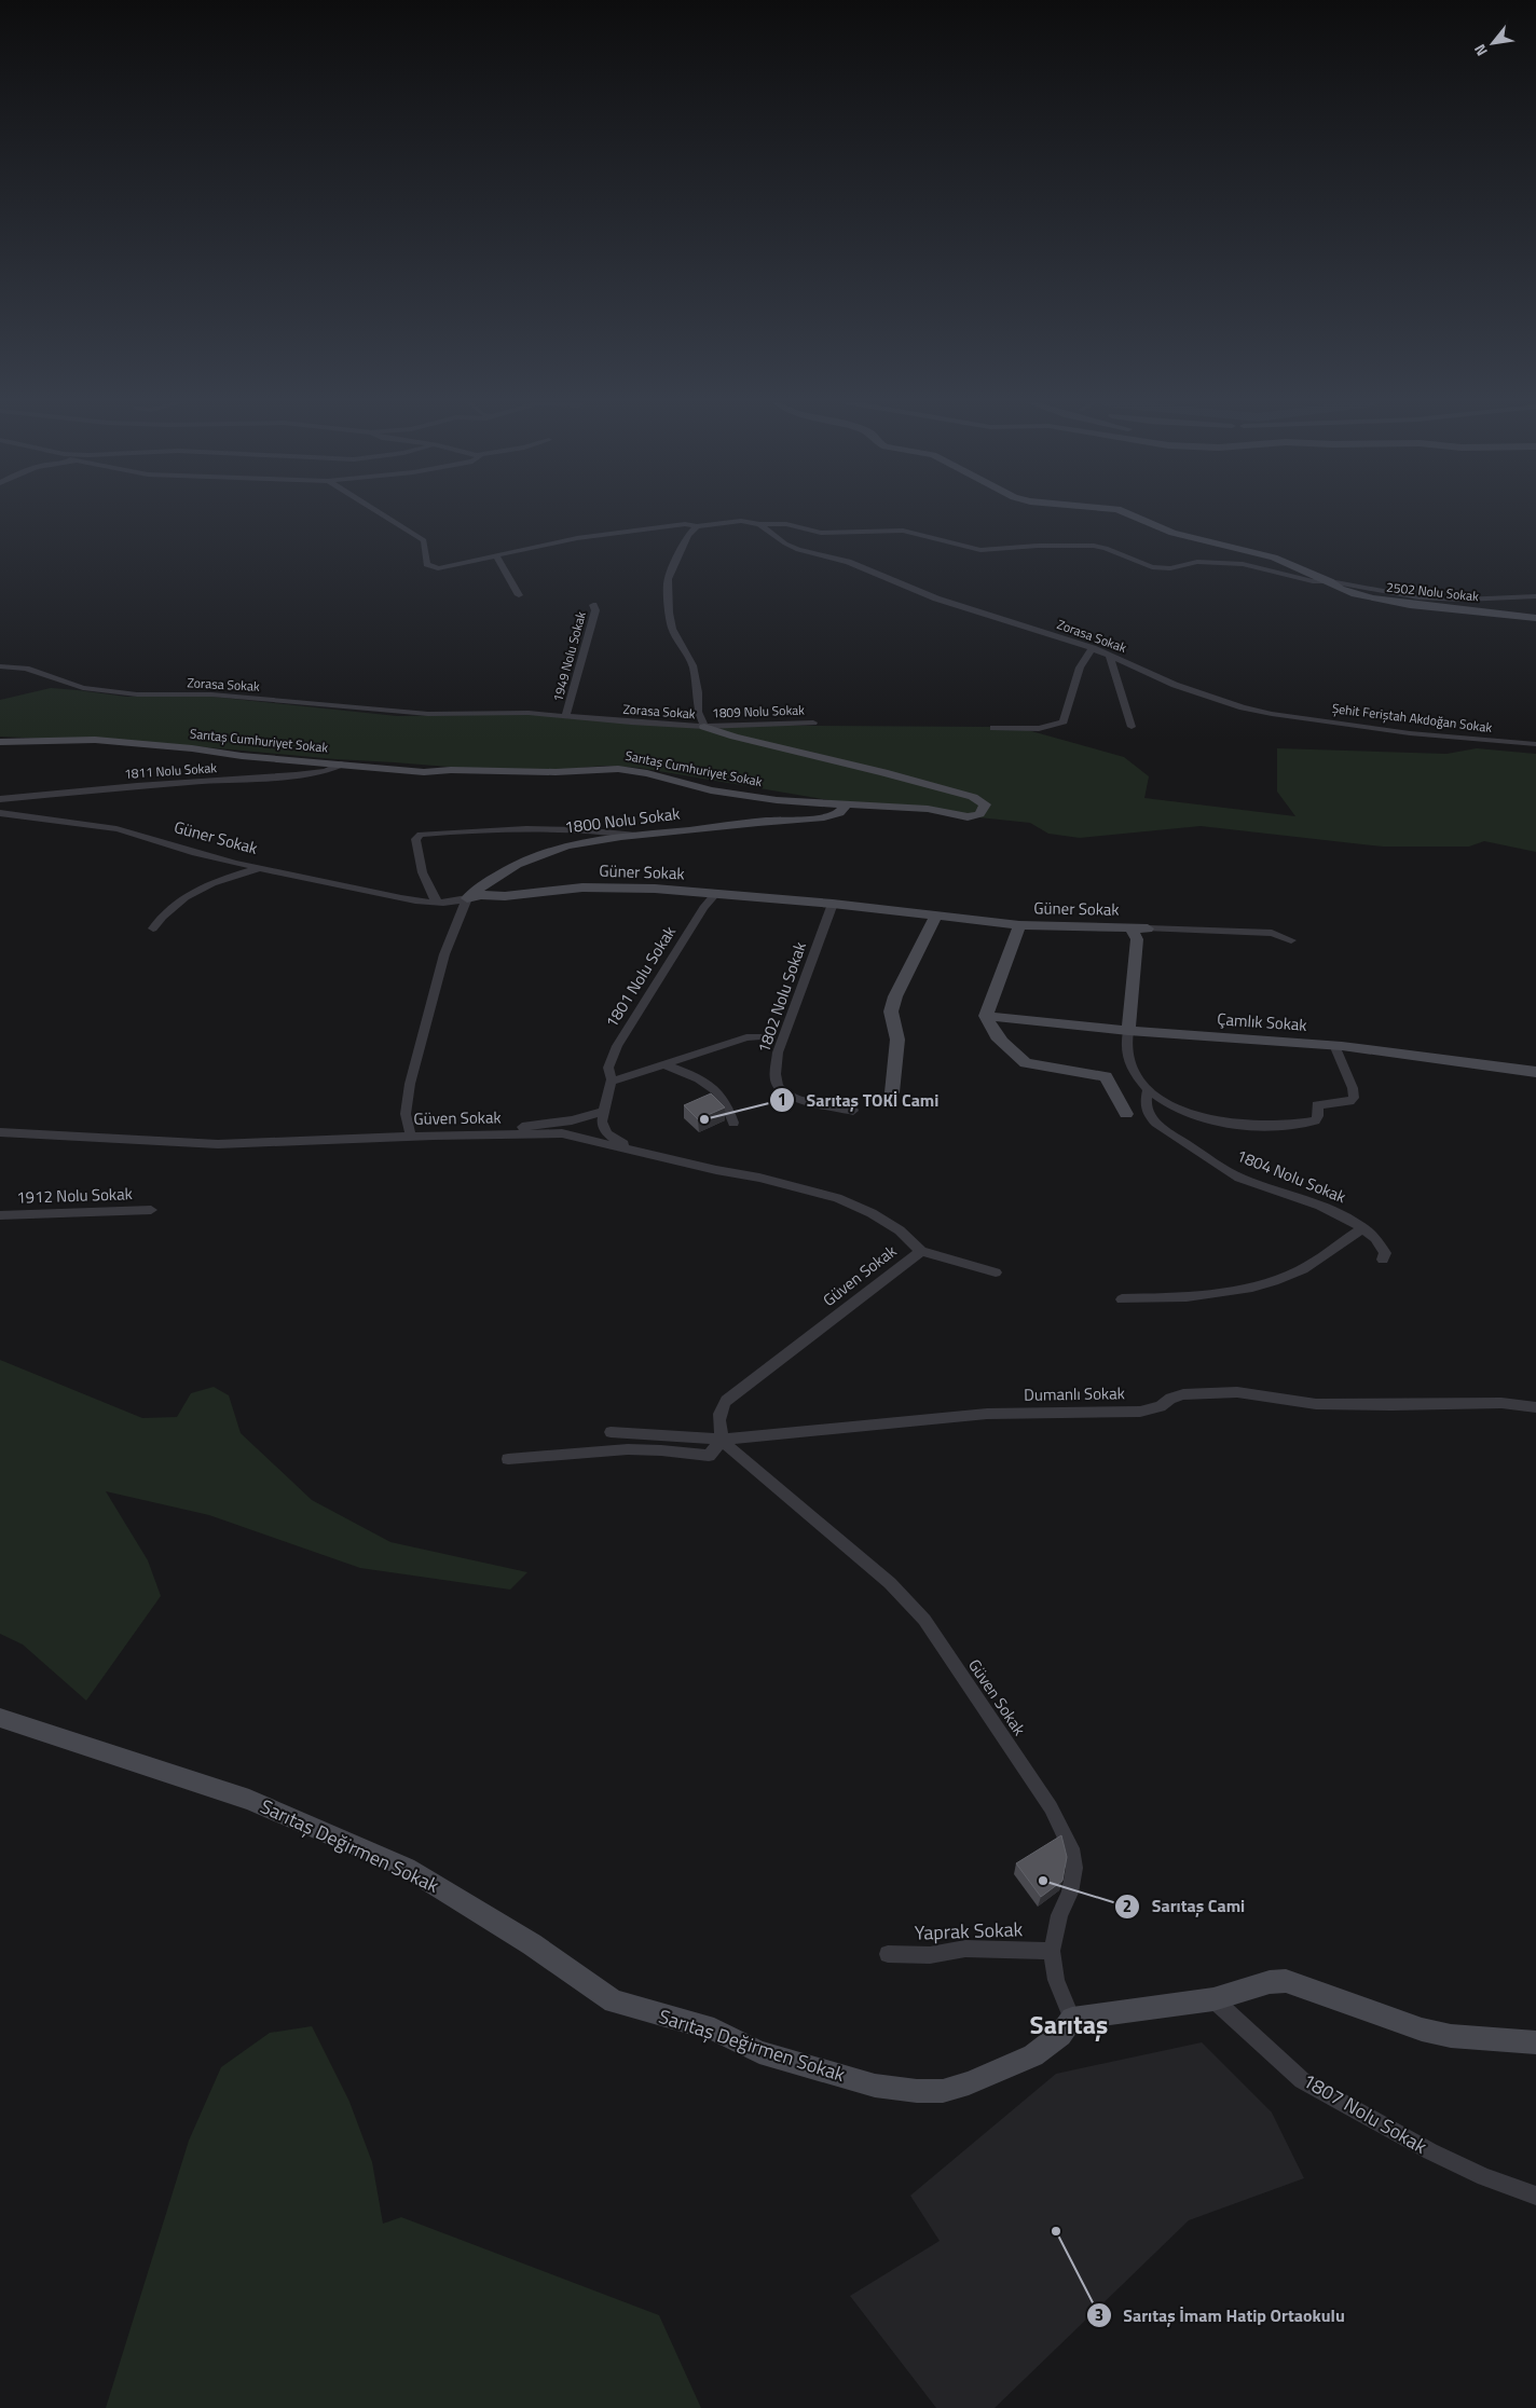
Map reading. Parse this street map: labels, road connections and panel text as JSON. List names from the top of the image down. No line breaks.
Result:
{"streets":{"street":["2502 Nolu Sokak","Zorasa Sokak","1949 Nolu Sokak","1809 Nolu Sokak","Şehit Feriştah Akdoğan Sokak","Sarıtaş Cumhuriyet Sokak","1811 Nolu Sokak","1800 Nolu Sokak","Güner Sokak","1801 Nolu Sokak","1802 Nolu Sokak","Çamlık Sokak","Güven Sokak","1804 Nolu Sokak","1912 Nolu Sokak","Dumanlı Sokak","Sarıtaş Değirmen Sokak","Yaprak Sokak","1807 Nolu Sokak"]},"crossings":[["Zorasa Sokak","1949 Nolu Sokak"],["Zorasa Sokak","1809 Nolu Sokak"],["Zorasa Sokak","Şehit Feriştah Akdoğan Sokak"],["Zorasa Sokak","Sarıtaş Cumhuriyet Sokak"],["1809 Nolu Sokak","Sarıtaş Cumhuriyet Sokak"],["Sarıtaş Cumhuriyet Sokak","1811 Nolu Sokak"],["Sarıtaş Cumhuriyet Sokak","1800 Nolu Sokak"],["1800 Nolu Sokak","Güner Sokak"],["1800 Nolu Sokak","Güven Sokak"],["Güner Sokak","1801 Nolu Sokak"],["Güner Sokak","1802 Nolu Sokak"],["1801 Nolu Sokak","Güven Sokak"],["Güven Sokak","Dumanlı Sokak"],["Güven Sokak","Sarıtaş Değirmen Sokak"],["Güven Sokak","Yaprak Sokak"]],"districts":["Sarıtaş"],"places":["Sarıtaş TOKİ Cami","Sarıtaş Cami","Sarıtaş İmam Hatip Ortaokulu"],"north":"bottom left"}
